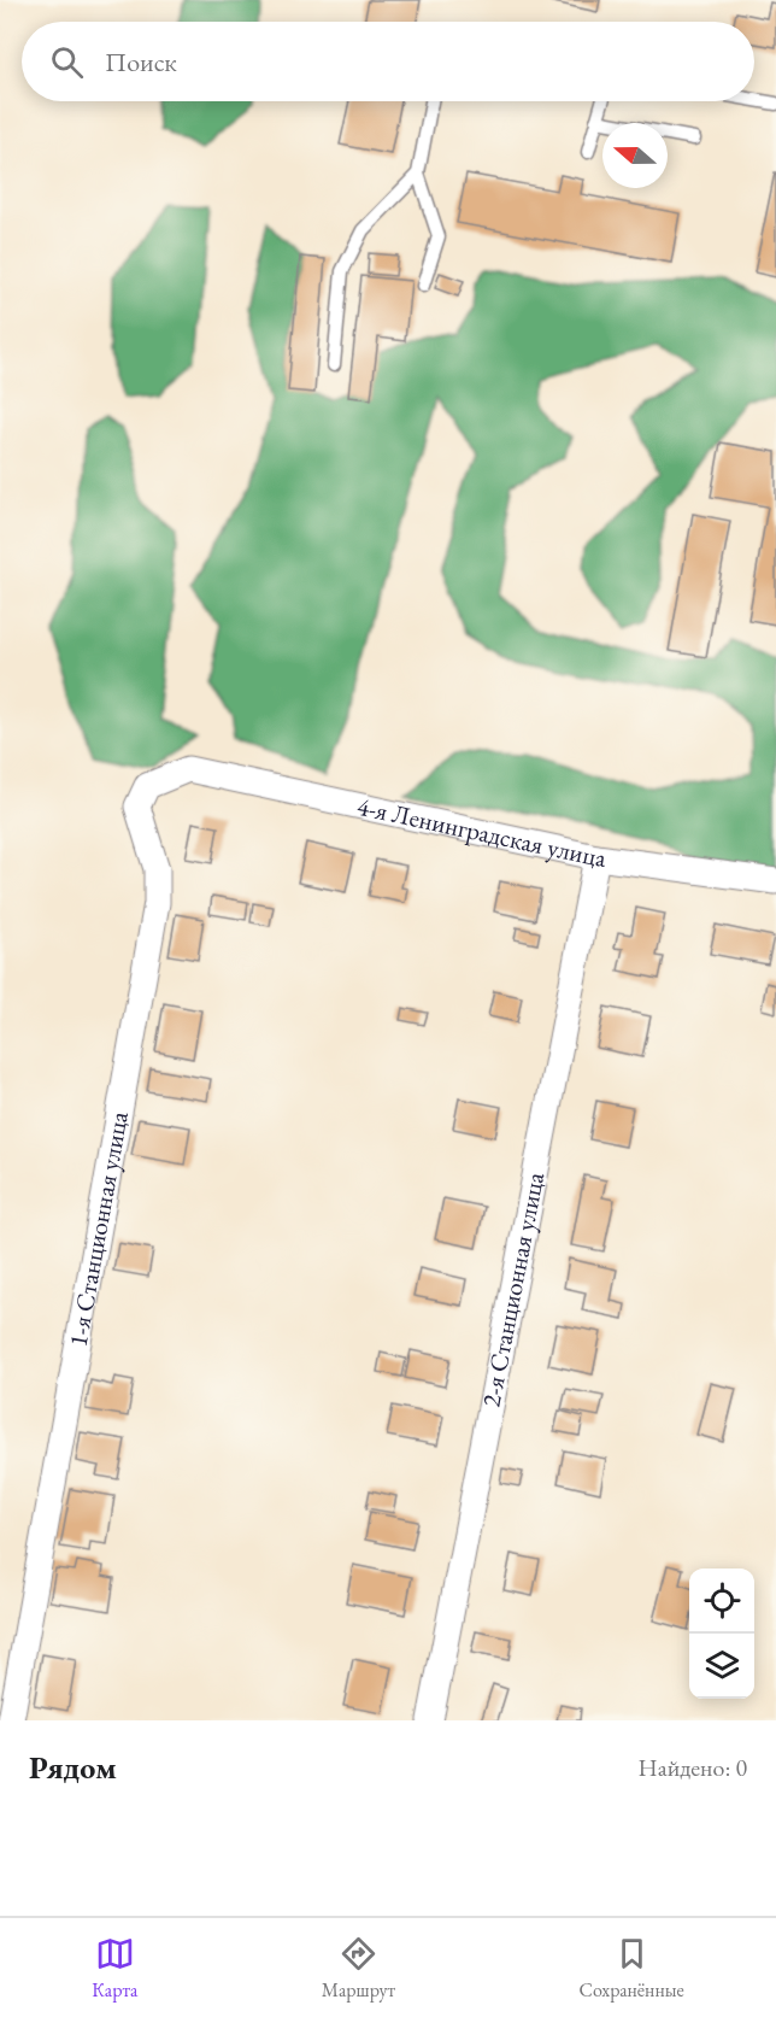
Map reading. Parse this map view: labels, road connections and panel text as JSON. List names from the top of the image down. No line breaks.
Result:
{"streets":{"street":["4-я Ленинградская улица","1-я Станционная улица","2-я Станционная улица"]},"crossings":[["4-я Ленинградская улица","1-я Станционная улица"],["4-я Ленинградская улица","2-я Станционная улица"]],"north":"left","page":{"search":"Поиск","heading":["Рядом","Найдено: 0"],"nav":["Карта","Маршрут","Сохранённые"]}}
